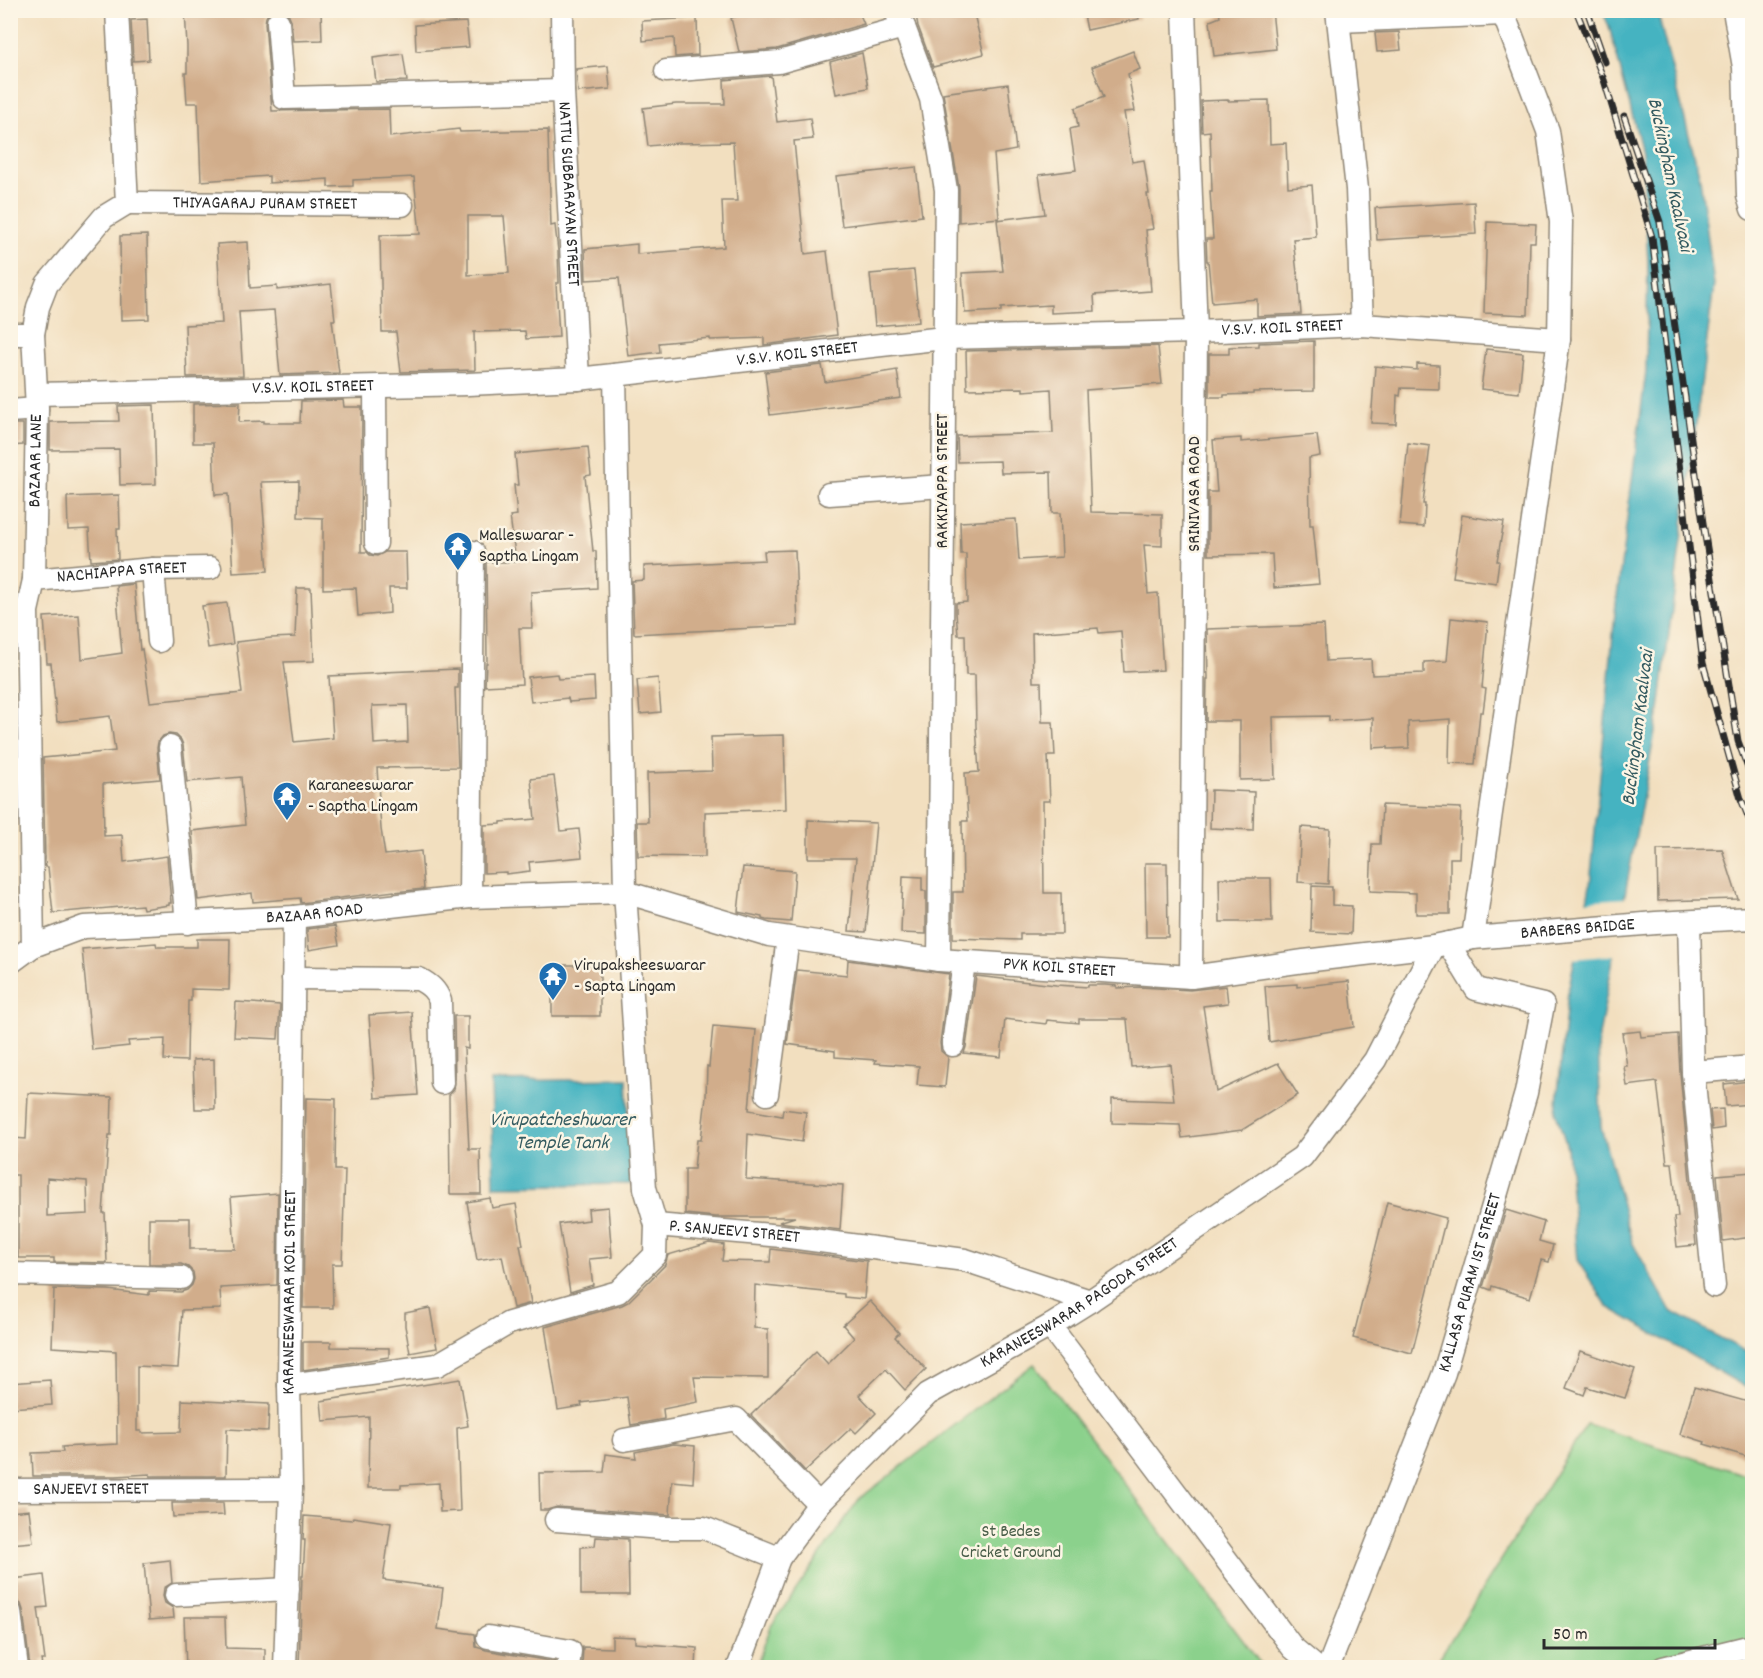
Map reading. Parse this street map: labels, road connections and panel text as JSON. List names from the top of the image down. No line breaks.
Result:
{"streets":{"street":["NATTU SUBBARAYAN STREET","THIYAGARAJ PURAM STREET","V.S.V. KOIL STREET","BAZAAR LANE","RAKKIYAPPA STREET","SRINIVASA ROAD","NACHIAPPA STREET","BAZAAR ROAD","BARBERS BRIDGE","PVK KOIL STREET","P. SANJEEVI STREET","KALLASA PURAM 1ST STREET","KARANEESWARAR KOIL STREET","KARANEESWARAR PAGODA STREET","SANJEEVI STREET"]},"crossings":[["NATTU SUBBARAYAN STREET","V.S.V. KOIL STREET"],["THIYAGARAJ PURAM STREET","BAZAAR LANE"],["V.S.V. KOIL STREET","BAZAAR LANE"],["V.S.V. KOIL STREET","RAKKIYAPPA STREET"],["V.S.V. KOIL STREET","SRINIVASA ROAD"],["BAZAAR LANE","NACHIAPPA STREET"],["BAZAAR LANE","BAZAAR ROAD"],["RAKKIYAPPA STREET","PVK KOIL STREET"],["SRINIVASA ROAD","PVK KOIL STREET"],["BAZAAR ROAD","PVK KOIL STREET"],["BAZAAR ROAD","KARANEESWARAR KOIL STREET"],["BARBERS BRIDGE","PVK KOIL STREET"],["PVK KOIL STREET","KALLASA PURAM 1ST STREET"],["PVK KOIL STREET","KARANEESWARAR PAGODA STREET"],["P. SANJEEVI STREET","KARANEESWARAR KOIL STREET"],["P. SANJEEVI STREET","KARANEESWARAR PAGODA STREET"],["KALLASA PURAM 1ST STREET","KARANEESWARAR PAGODA STREET"],["KARANEESWARAR KOIL STREET","SANJEEVI STREET"]],"water":["Buckingham Kaalvaai","Virupatcheshwarer Temple Tank"],"parks":["St Bedes Cricket Ground"],"places":{"temple":["Malleswarar - Saptha Lingam","Karaneeswarar - Saptha Lingam","Virupaksheeswarar - Sapta Lingam"]},"scale_bar":"50 m"}
